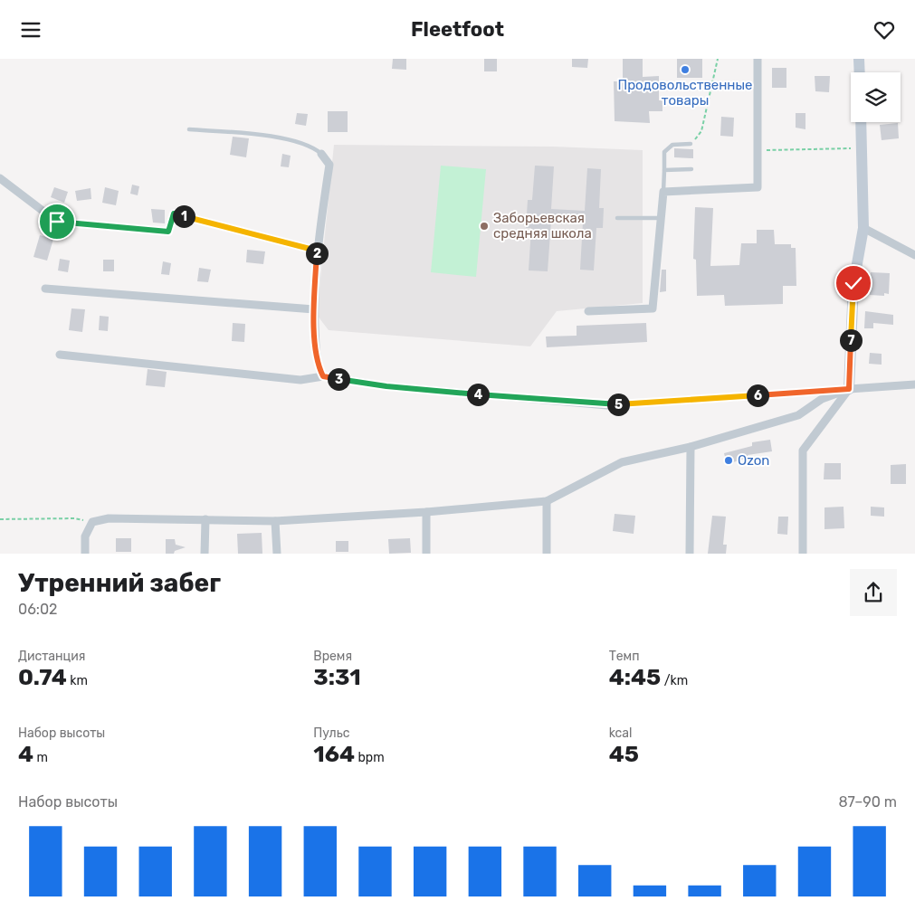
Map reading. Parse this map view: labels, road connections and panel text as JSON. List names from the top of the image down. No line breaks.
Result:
{"places":["Продовольственные товары","Заборьевская средняя школа","Ozon"],"page":{"header":"Fleetfoot","pins":["1","2","7","3","4","6","5"],"heading":["Утренний забег","06:02"],"stats":[["Дистанция","0.74 km"],["Время","3:31"],["Темп","4:45 /km"],["Набор высоты","4 m"],["Пульс","164 bpm"],["kcal","45"]],"chart":["Набор высоты","87–90 m"]}}
